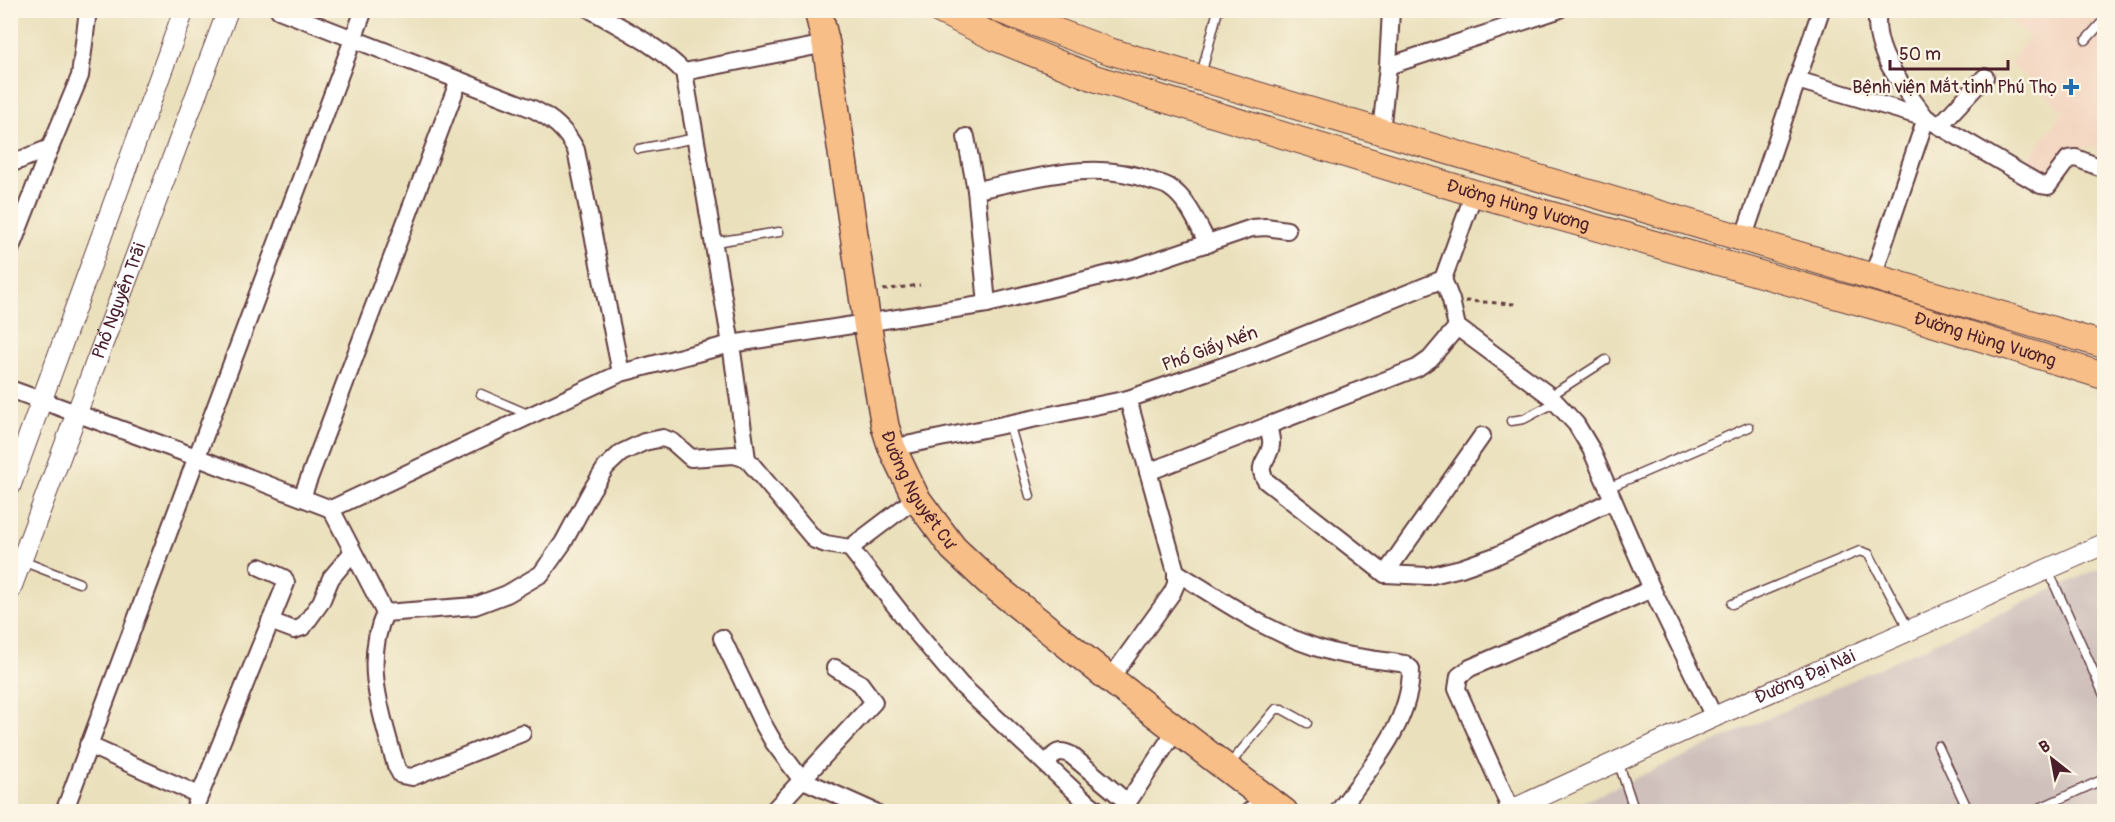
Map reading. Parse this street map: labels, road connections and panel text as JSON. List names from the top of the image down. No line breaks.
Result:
{"streets":{"highway":["Đường Nguyệt Cư"],"main road":["Đường Hùng Vương"],"street":["Phố Nguyễn Trãi","Phố Giấy Nến","Đường Đại Nải"]},"crossings":[["Phố Giấy Nến","Đường Nguyệt Cư"]],"places":{"health":["Bệnh viện Mắt tỉnh Phú Thọ"]},"scale_bar":"50 m","north":"top left"}
